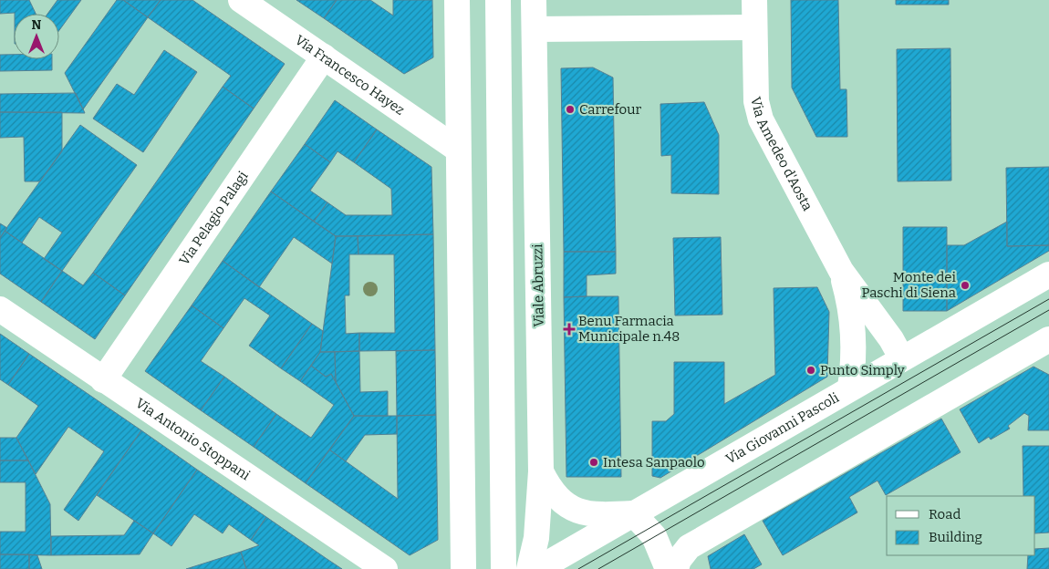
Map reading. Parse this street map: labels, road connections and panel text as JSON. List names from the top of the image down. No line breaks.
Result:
{"streets":{"street":["Via Francesco Hayez","Via Amedeo d'Aosta","Via Pelagio Palagi","Viale Abruzzi","Via Giovanni Pascoli","Via Antonio Stoppani"]},"crossings":[["Via Francesco Hayez","Via Pelagio Palagi"],["Via Amedeo d'Aosta","Via Giovanni Pascoli"],["Via Pelagio Palagi","Via Antonio Stoppani"]],"places":{"other":["Carrefour","Monte dei Paschi di Siena","Punto Simply","Intesa Sanpaolo"],"health":["Benu Farmacia Municipale n.48"]},"legend":["Road","Building"],"north":"top"}
